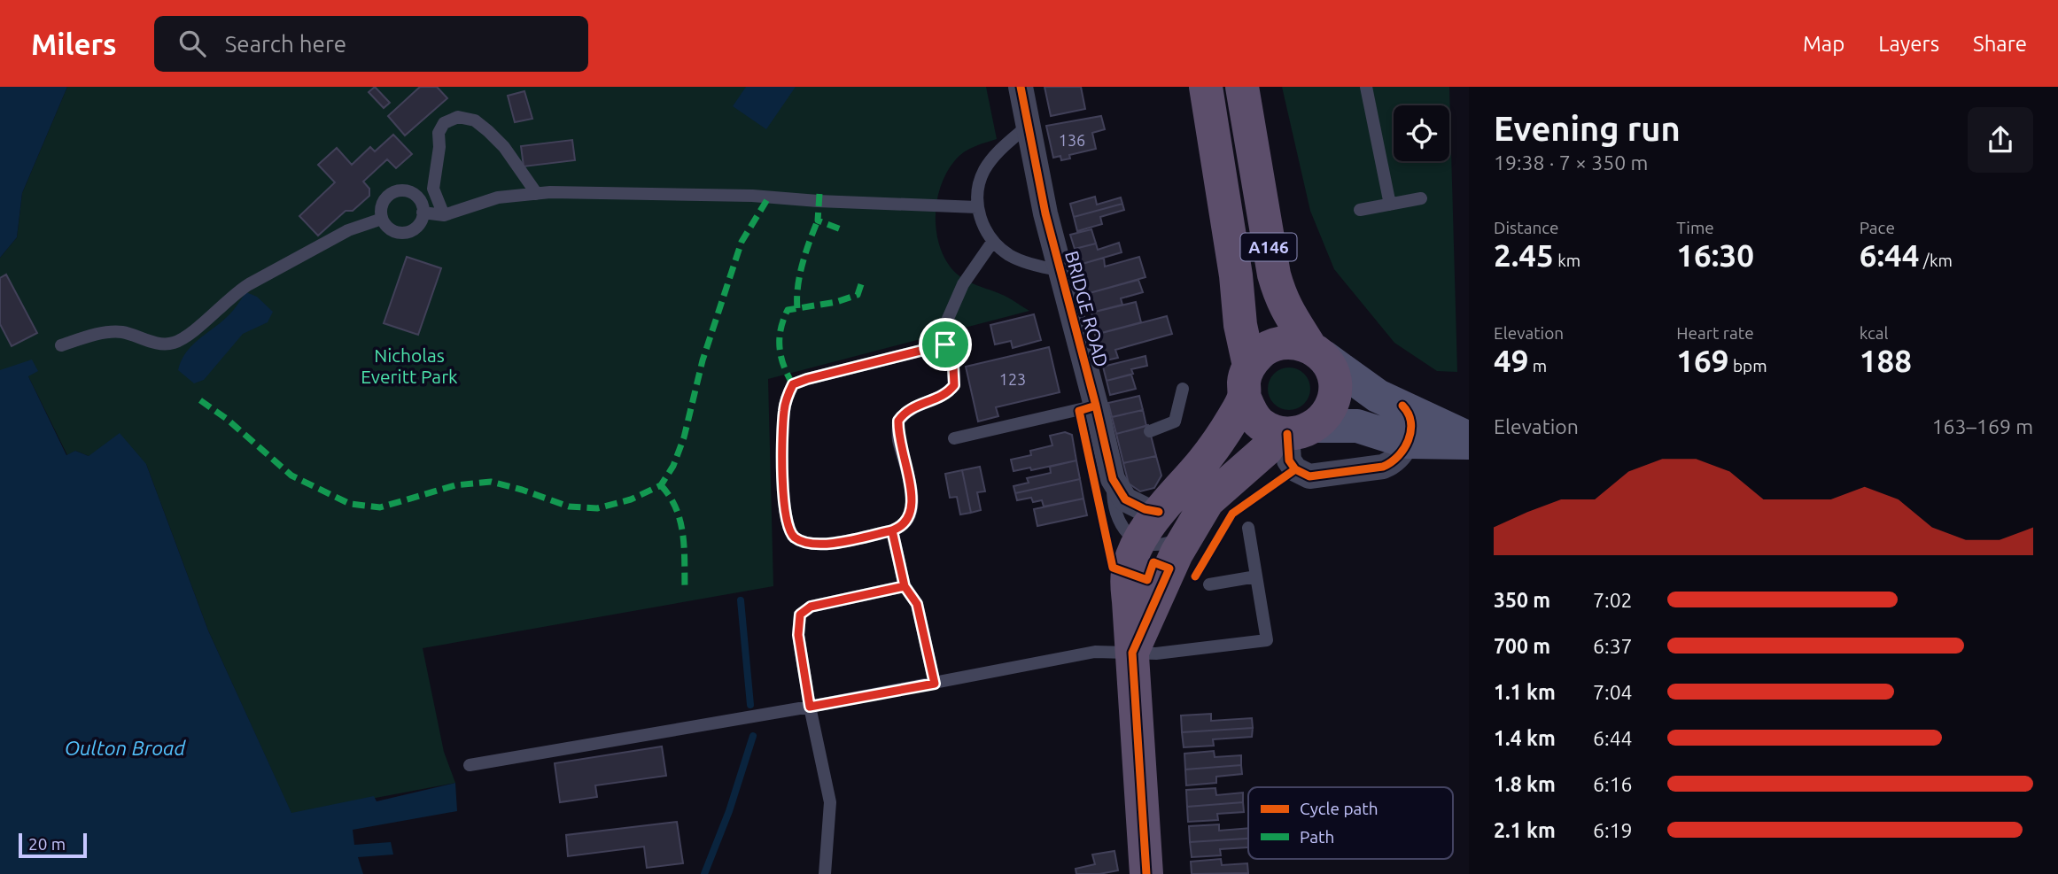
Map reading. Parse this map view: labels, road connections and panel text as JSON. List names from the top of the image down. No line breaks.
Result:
{"streets":{"highway":["A146"],"street":["BRIDGE ROAD"]},"water":["Oulton Broad"],"parks":["Nicholas Everitt Park"],"house_numbers":["136","123"],"legend":["Cycle path","Path"],"scale_bar":"20 m","page":{"header":"Milers","search":"Search here","nav":["Map","Layers","Share"],"heading":["Evening run","19:38 · 7 × 350 m"],"stats":[["Distance","2.45 km"],["Time","16:30"],["Pace","6:44 /km"],["Elevation","49 m"],["Heart rate","169 bpm"],["kcal","188"]],"chart":["Elevation","163–169 m"],"list":[{"name":"350 m","note":"7:02"},{"name":"700 m","note":"6:37"},{"name":"1.1 km","note":"7:04"},{"name":"1.4 km","note":"6:44"},{"name":"1.8 km","note":"6:16"},{"name":"2.1 km","note":"6:19"}],"scale":"20 m"}}
